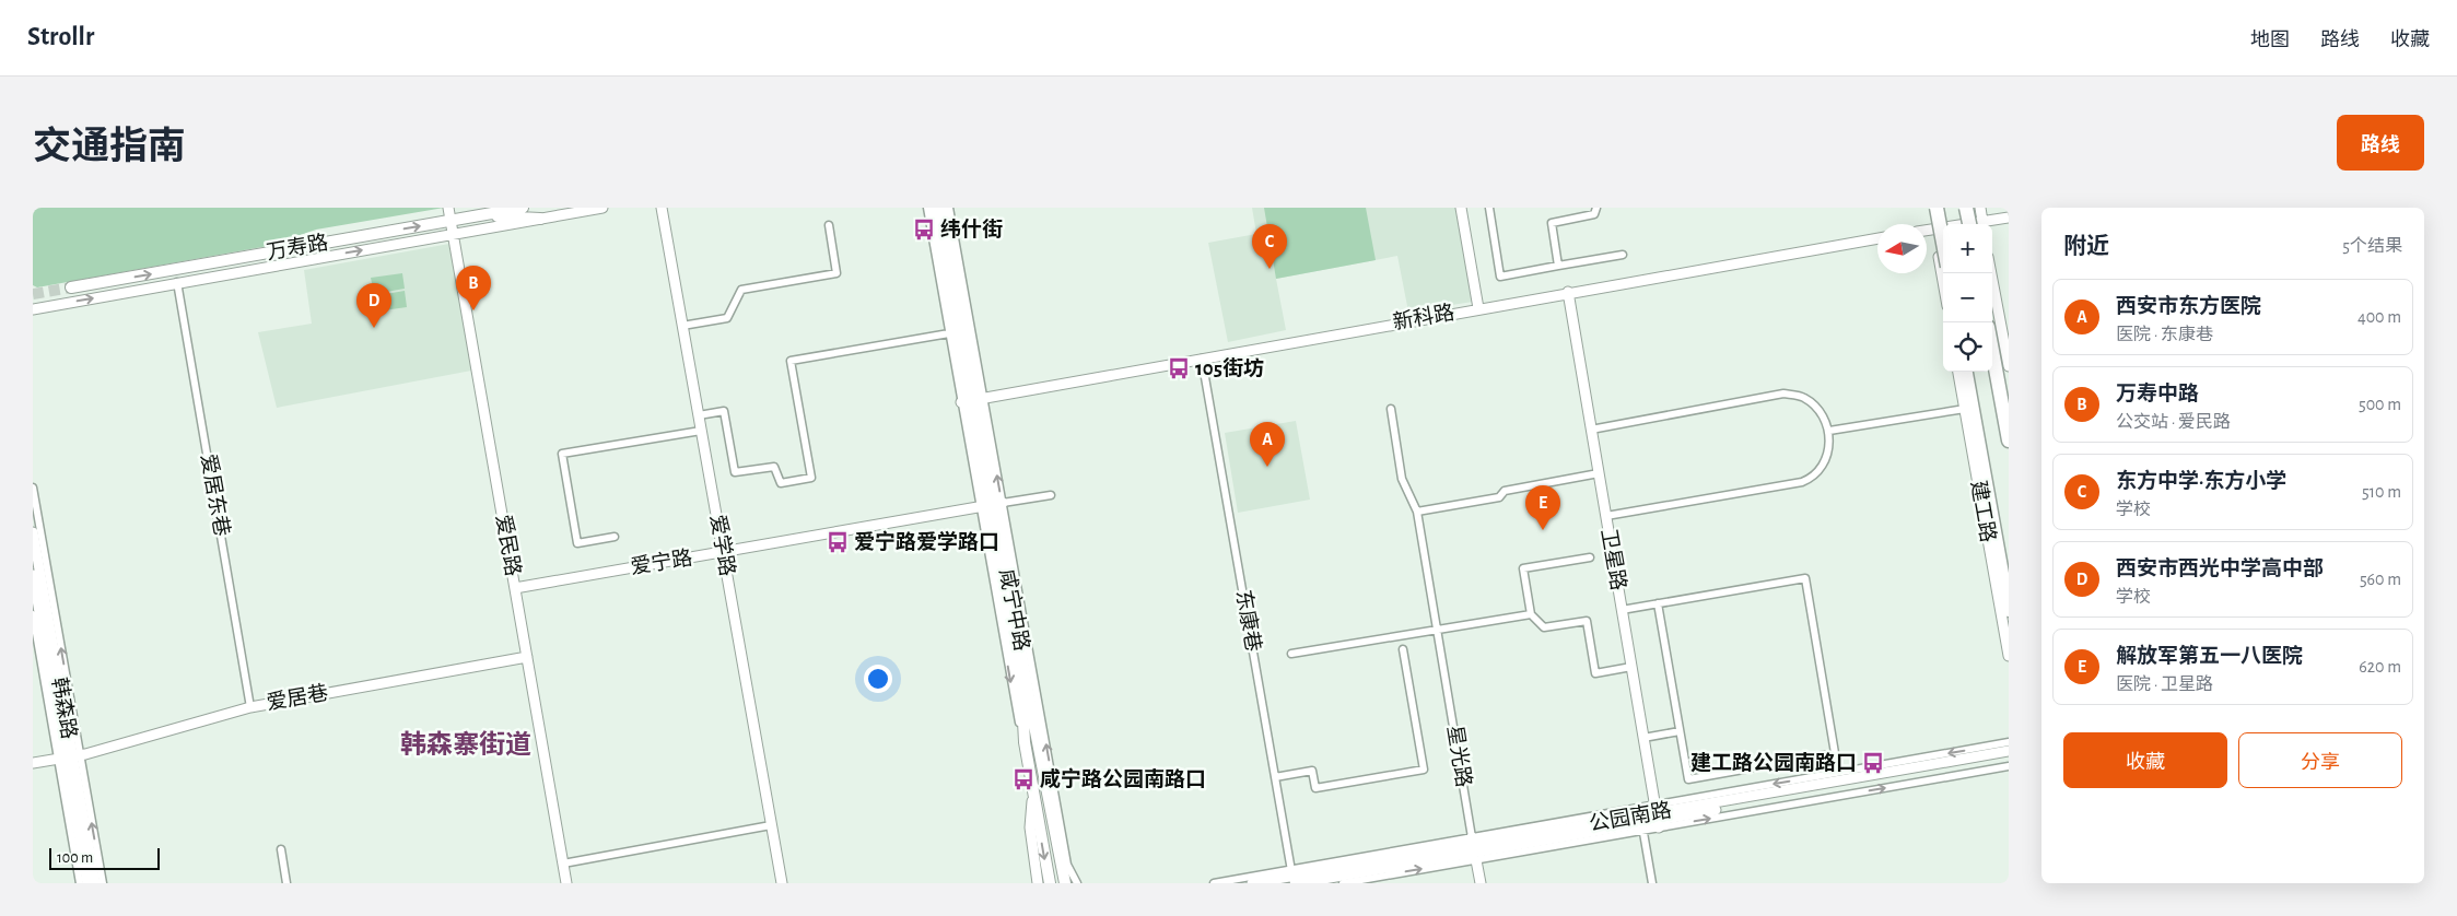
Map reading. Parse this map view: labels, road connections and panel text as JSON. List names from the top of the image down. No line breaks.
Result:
{"streets":{"main road":["万寿路","咸宁中路"],"street":["新科路","爱居东巷","建工路","爱民路","爱学路","卫星路","爱宁路","东康巷","爱居巷","韩森路","星光路","公园南路"]},"crossings":[["万寿路","爱民路"],["新科路","卫星路"],["新科路","咸宁中路"],["新科路","东康巷"],["爱居东巷","爱居巷"],["爱民路","爱宁路"],["爱民路","爱居巷"],["爱学路","爱宁路"],["卫星路","公园南路"],["爱宁路","咸宁中路"],["东康巷","公园南路"],["爱居巷","韩森路"],["星光路","公园南路"]],"one_way":["万寿路"],"districts":["韩森寨街道"],"places":{"bus stop":["纬什街","105街坊","爱宁路爱学路口","建工路公园南路口","咸宁路公园南路口"]},"scale_bar":"100 m","north":"left","page":{"header":"Strollr","nav":["地图","路线","收藏"],"title":"交通指南","buttons":["路线",["收藏","分享"]],"heading":["附近","5个结果"],"map_buttons":["+","−"],"pins":["C","B","D","A","E"],"list":[{"mark":"A","name":"西安市东方医院","note":"医院 · 东康巷","value":"400 m"},{"mark":"B","name":"万寿中路","note":"公交站 · 爱民路","value":"500 m"},{"mark":"C","name":"东方中学·东方小学","note":"学校","value":"510 m"},{"mark":"D","name":"西安市西光中学高中部","note":"学校","value":"560 m"},{"mark":"E","name":"解放军第五一八医院","note":"医院 · 卫星路","value":"620 m"}],"scale":"100 m"}}
